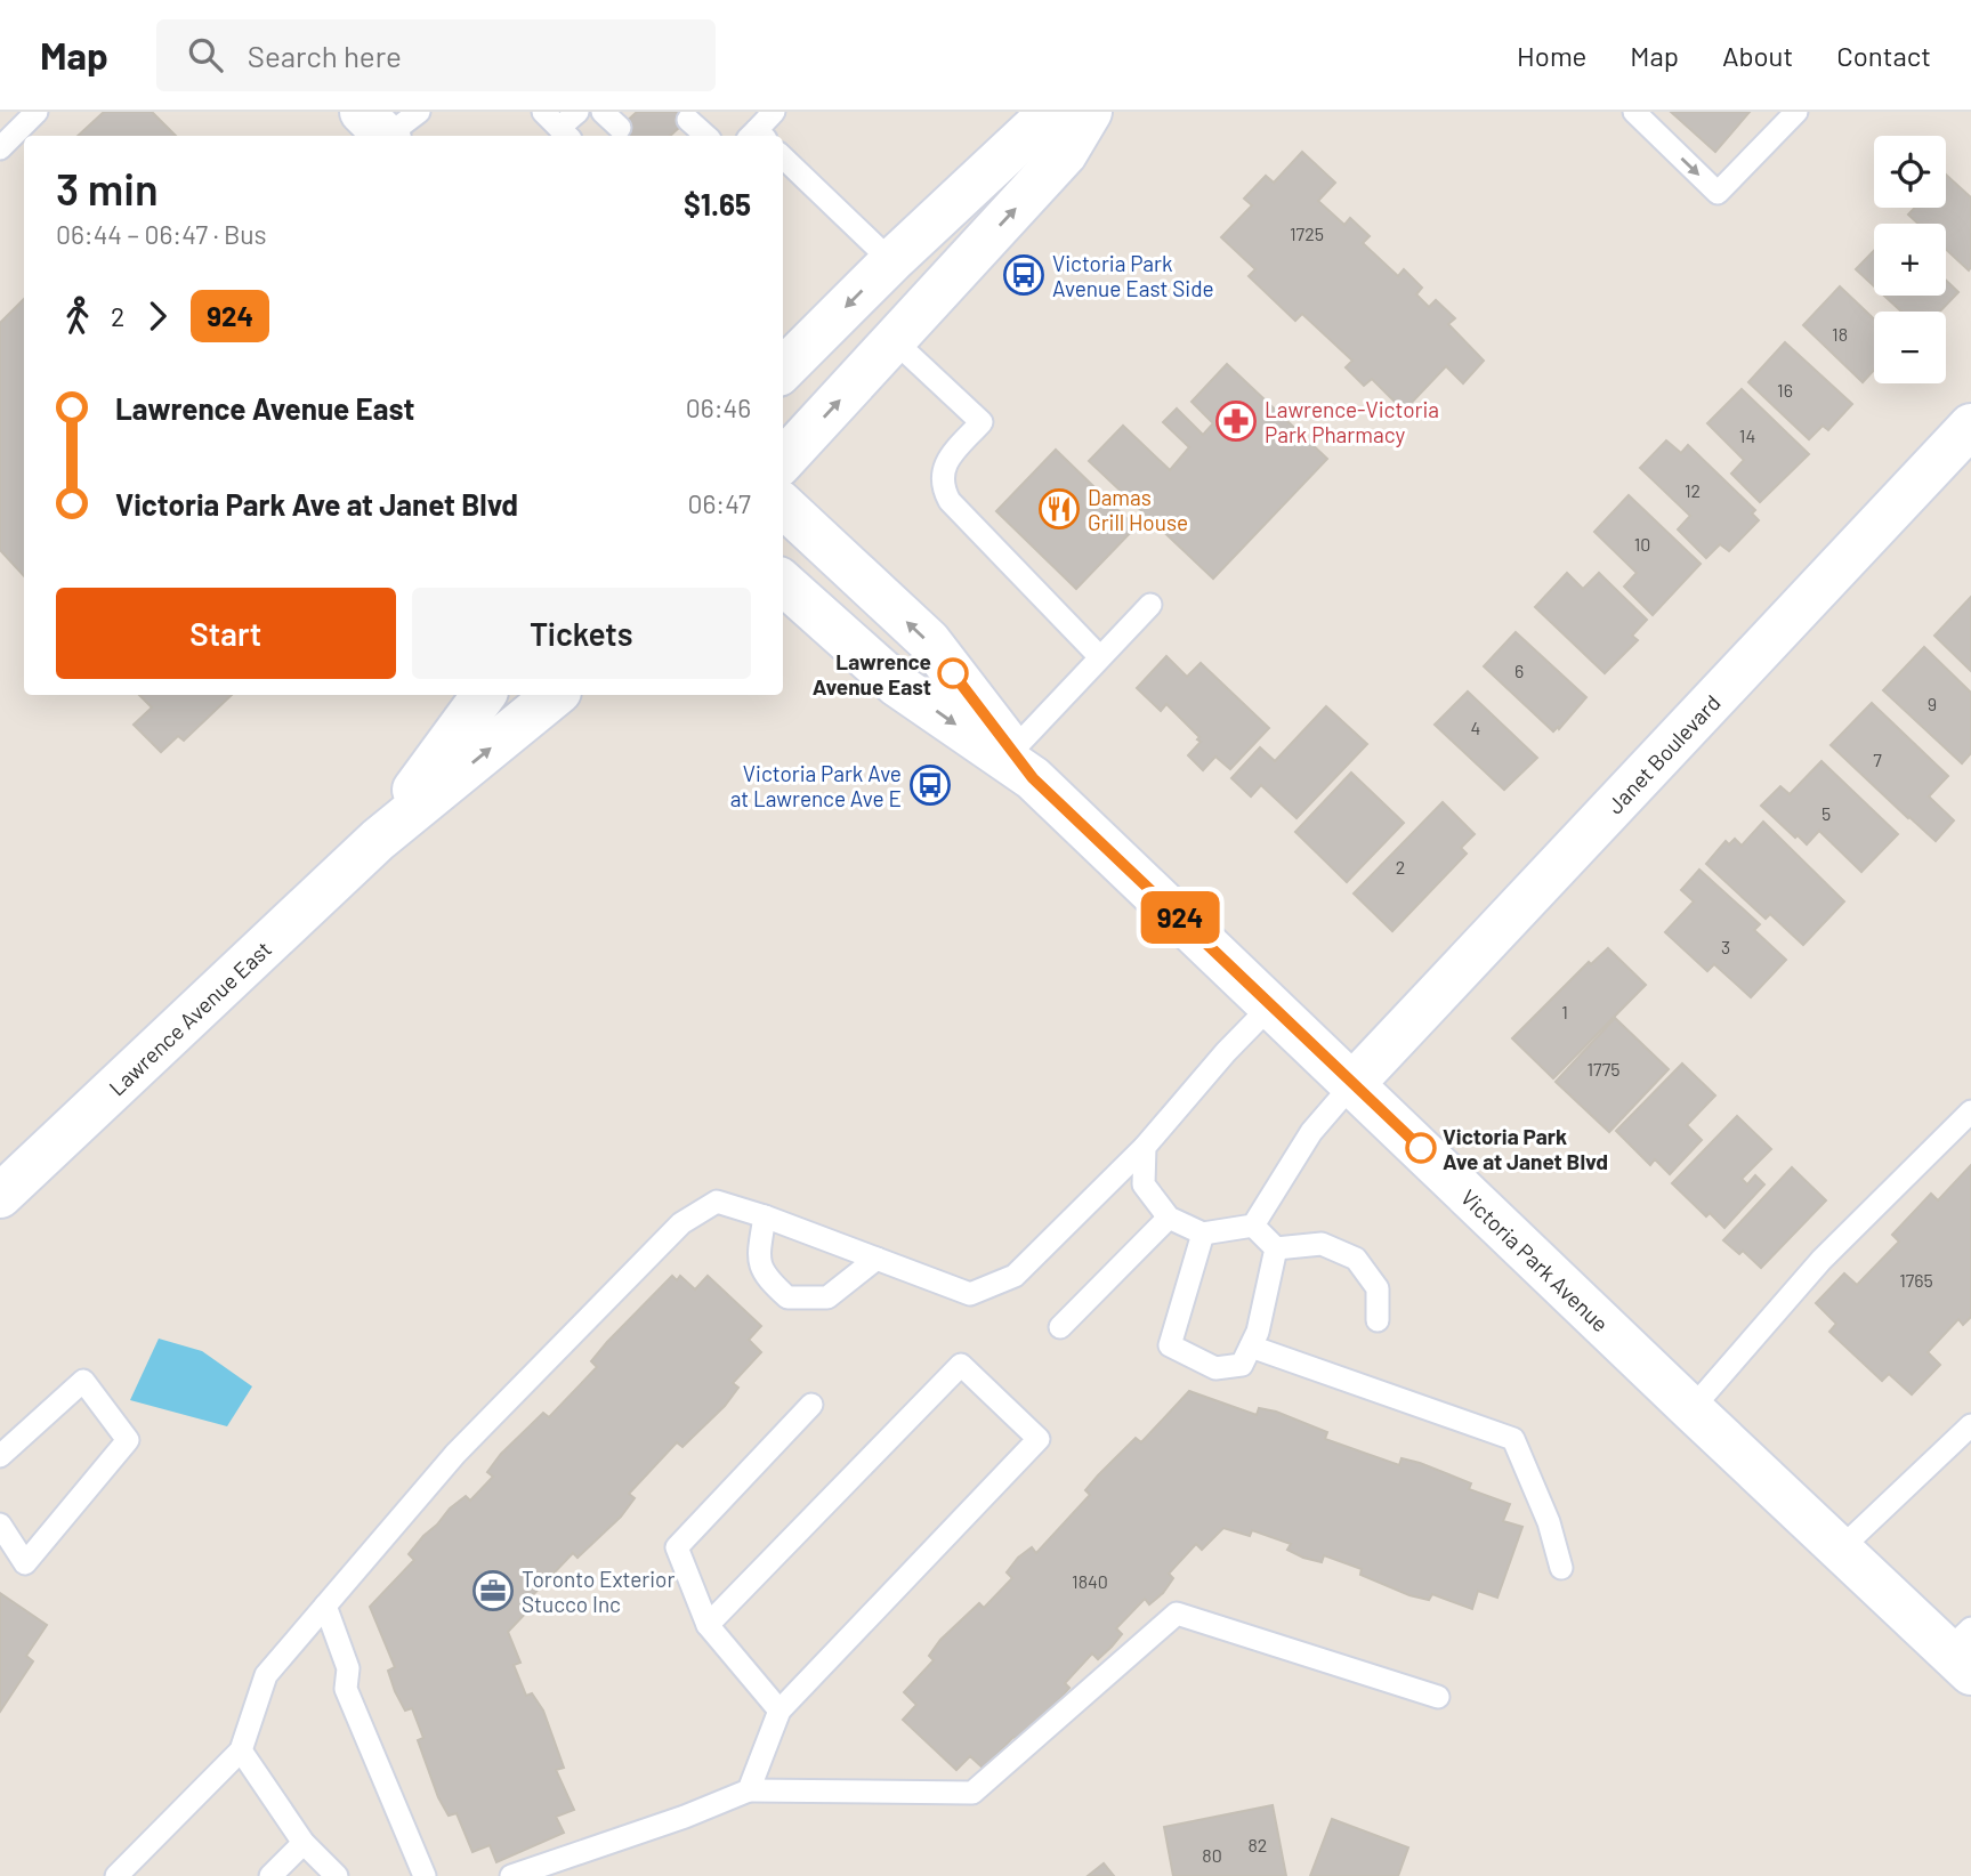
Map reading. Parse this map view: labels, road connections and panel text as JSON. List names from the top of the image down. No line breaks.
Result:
{"streets":{"main road":["Janet Boulevard","Lawrence Avenue East","Victoria Park Avenue"]},"crossings":[["Janet Boulevard","Victoria Park Avenue"]],"places":{"bus stop":["Victoria Park Avenue East Side","Victoria Park Ave at Lawrence Ave E"],"pharmacy":["Lawrence-Victoria Park Pharmacy"],"restaurant":["Damas Grill House"],"other":["Lawrence Avenue East","Victoria Park Ave at Janet Blvd"],"office":["Toronto Exterior Stucco Inc"]},"lines":["bus line 924"],"house_numbers":["1725","18","16","14","12","10","6","9","4","7","5","2","3","1","1775","1765","1840","82","80"],"page":{"header":"Map","search":"Search here","nav":["Home","Map","About","Contact"],"on_map":"924","map_buttons":["+","−"],"heading":["3 min","06:44 – 06:47 · Bus","$1.65"],"legs":["2","924"],"list":[{"name":"Lawrence Avenue East","value":"06:46"},{"name":"Victoria Park Ave at Janet Blvd","value":"06:47"}],"buttons":["Start","Tickets"]}}
